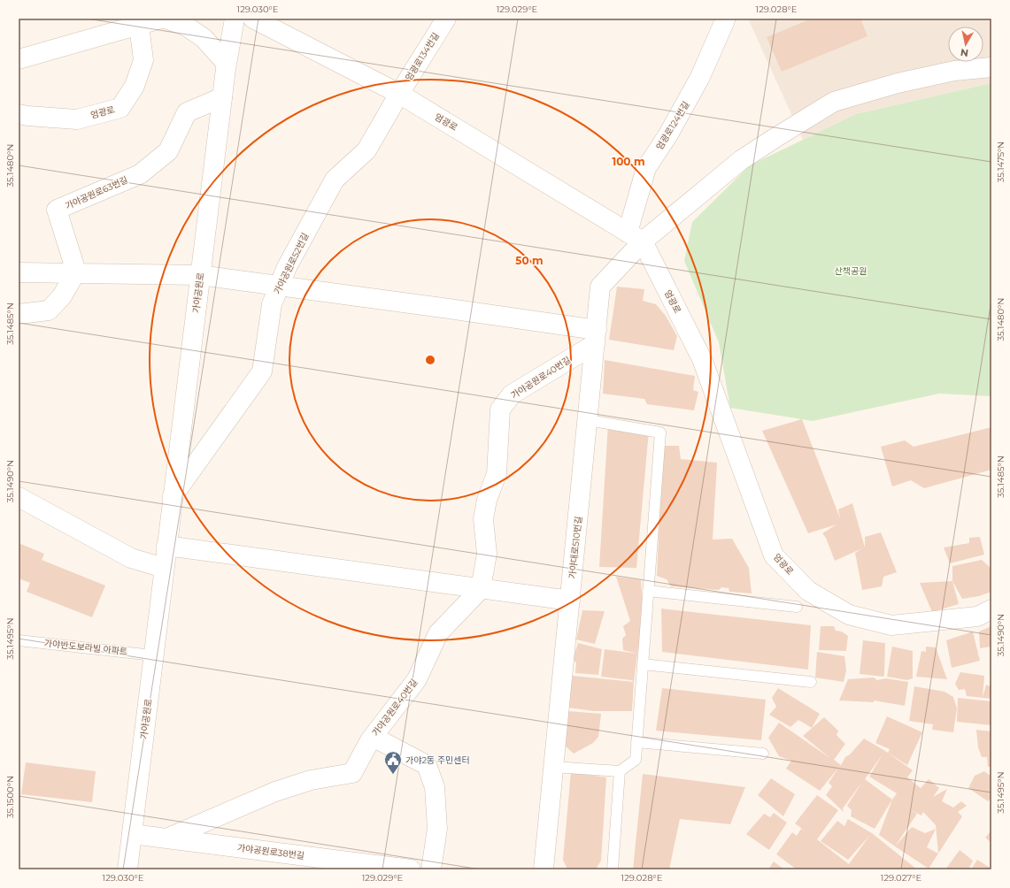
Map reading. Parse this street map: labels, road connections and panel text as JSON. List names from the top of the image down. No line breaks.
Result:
{"streets":{"street":["엄광로134번길","엄광로","엄광로124번길","가야공원로63번길","가야공원로52번길","가야공원로","가야공원로40번길","가야대로510번길","가야공원로38번길"],"lane":["가야반도보라빌 아파트"]},"crossings":[["엄광로134번길","엄광로"],["엄광로134번길","가야공원로52번길"],["엄광로","엄광로124번길"],["엄광로","가야공원로52번길"],["엄광로","가야대로510번길"],["엄광로124번길","가야대로510번길"],["가야공원로63번길","가야공원로"],["가야공원로52번길","가야공원로"],["가야공원로","가야반도보라빌 아파트"],["가야공원로","가야공원로38번길"],["가야공원로40번길","가야대로510번길"],["가야공원로40번길","가야공원로38번길"]],"parks":["산책공원"],"places":{"public building":["가야2동 주민센터"]},"north":"bottom","coordinates":["129.030°E","129.029°E","129.028°E","35.1475°N","35.1480°N","35.1485°N","35.1490°N","35.1495°N","35.1500°N","129.027°E"],"rings":["100 m","50 m"]}
